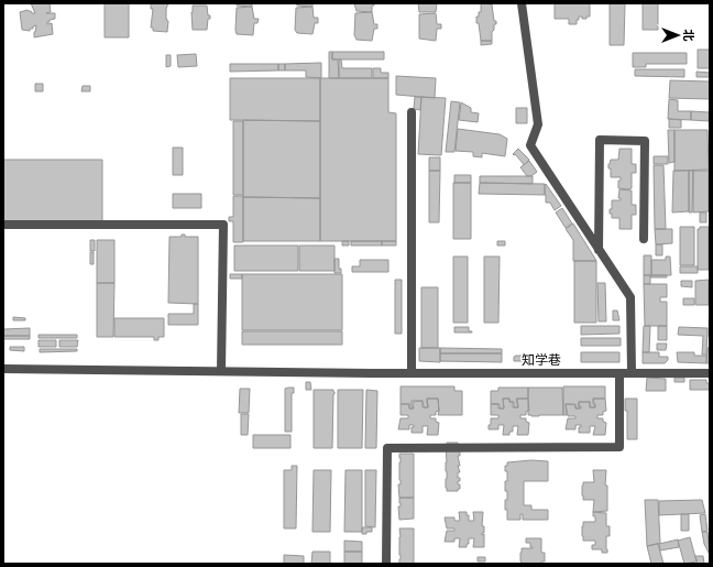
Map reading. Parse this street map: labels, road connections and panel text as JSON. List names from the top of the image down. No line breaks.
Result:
{"streets":{"street":["知学巷"]},"north":"right"}
